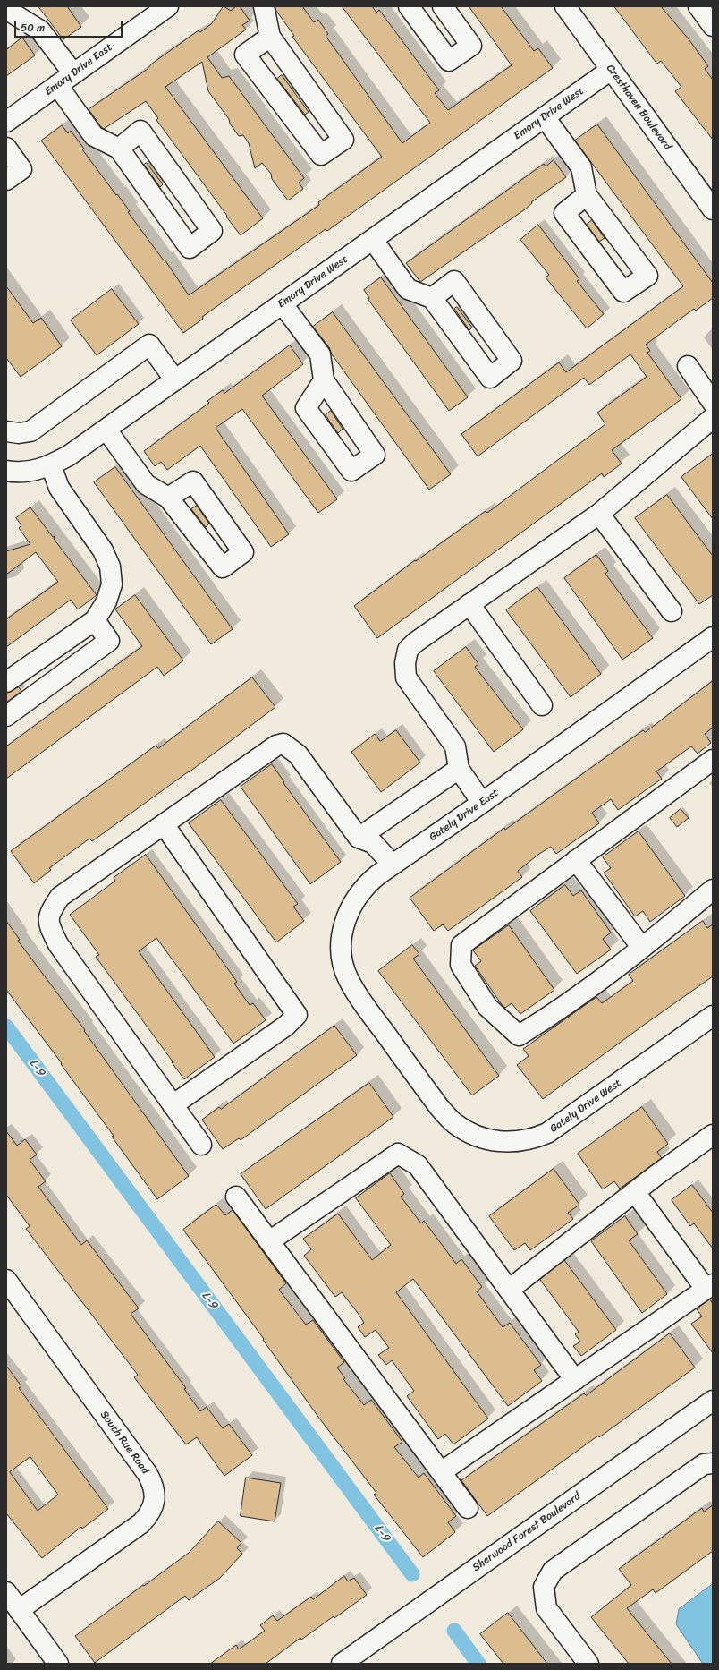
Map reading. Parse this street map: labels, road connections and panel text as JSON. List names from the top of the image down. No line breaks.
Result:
{"streets":{"street":["Emory Drive East","Cresthaven Boulevard","Emory Drive West","Gately Drive East","Gately Drive West","South Rue Road","Sherwood Forest Boulevard"]},"crossings":[["Cresthaven Boulevard","Emory Drive West"],["Gately Drive East","Gately Drive West"]],"water":["L-9"],"scale_bar":"50 m"}
